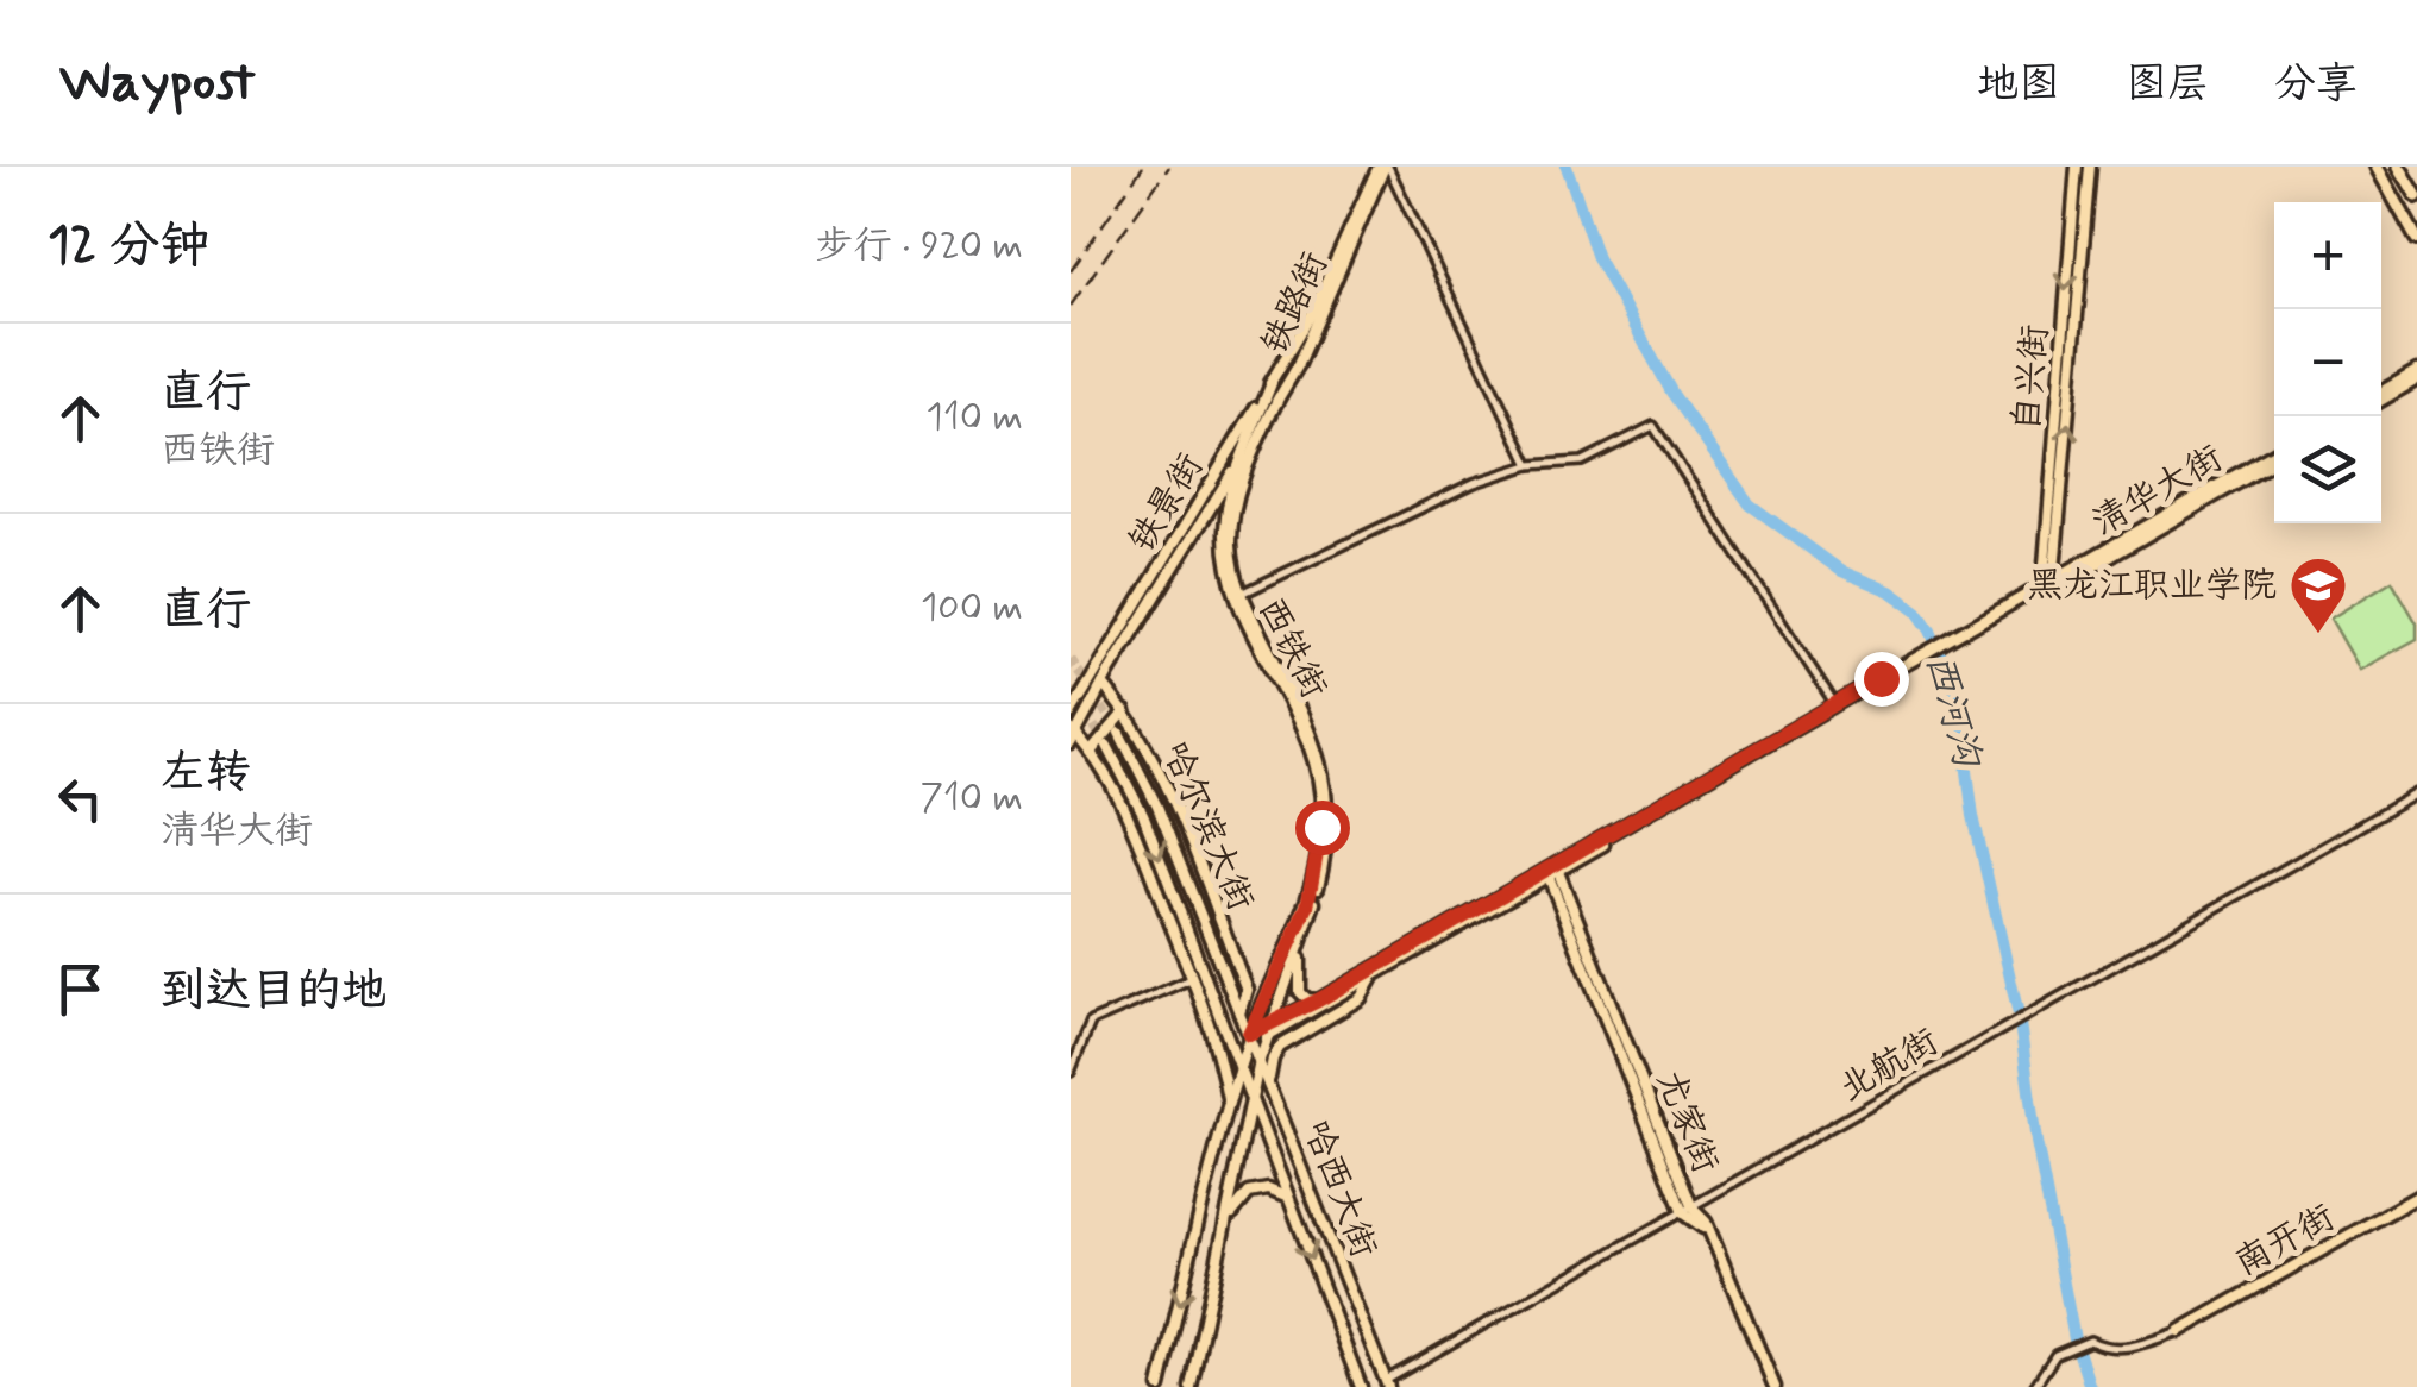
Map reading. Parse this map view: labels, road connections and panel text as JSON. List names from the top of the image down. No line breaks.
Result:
{"streets":{"main road":["铁路街","自兴街","清华大街","铁景街","西铁街","哈尔滨大街","尤家街","哈西大街","南开街"],"street":["北航街"]},"crossings":[["铁路街","铁景街"],["铁路街","西铁街"],["自兴街","清华大街"],["清华大街","尤家街"],["清华大街","哈西大街"],["铁景街","西铁街"],["铁景街","哈尔滨大街"],["北航街","尤家街"],["北航街","哈西大街"]],"water":["西河沟"],"places":{"school or university":["黑龙江职业学院"]},"page":{"header":"Waypost","nav":["地图","图层","分享"],"heading":["12 分钟","步行 · 920 m"],"map_buttons":["+","−"],"list":[["直行","西铁街","110 m"],["直行","100 m"],["左转","清华大街","710 m"],"到达目的地"]}}
